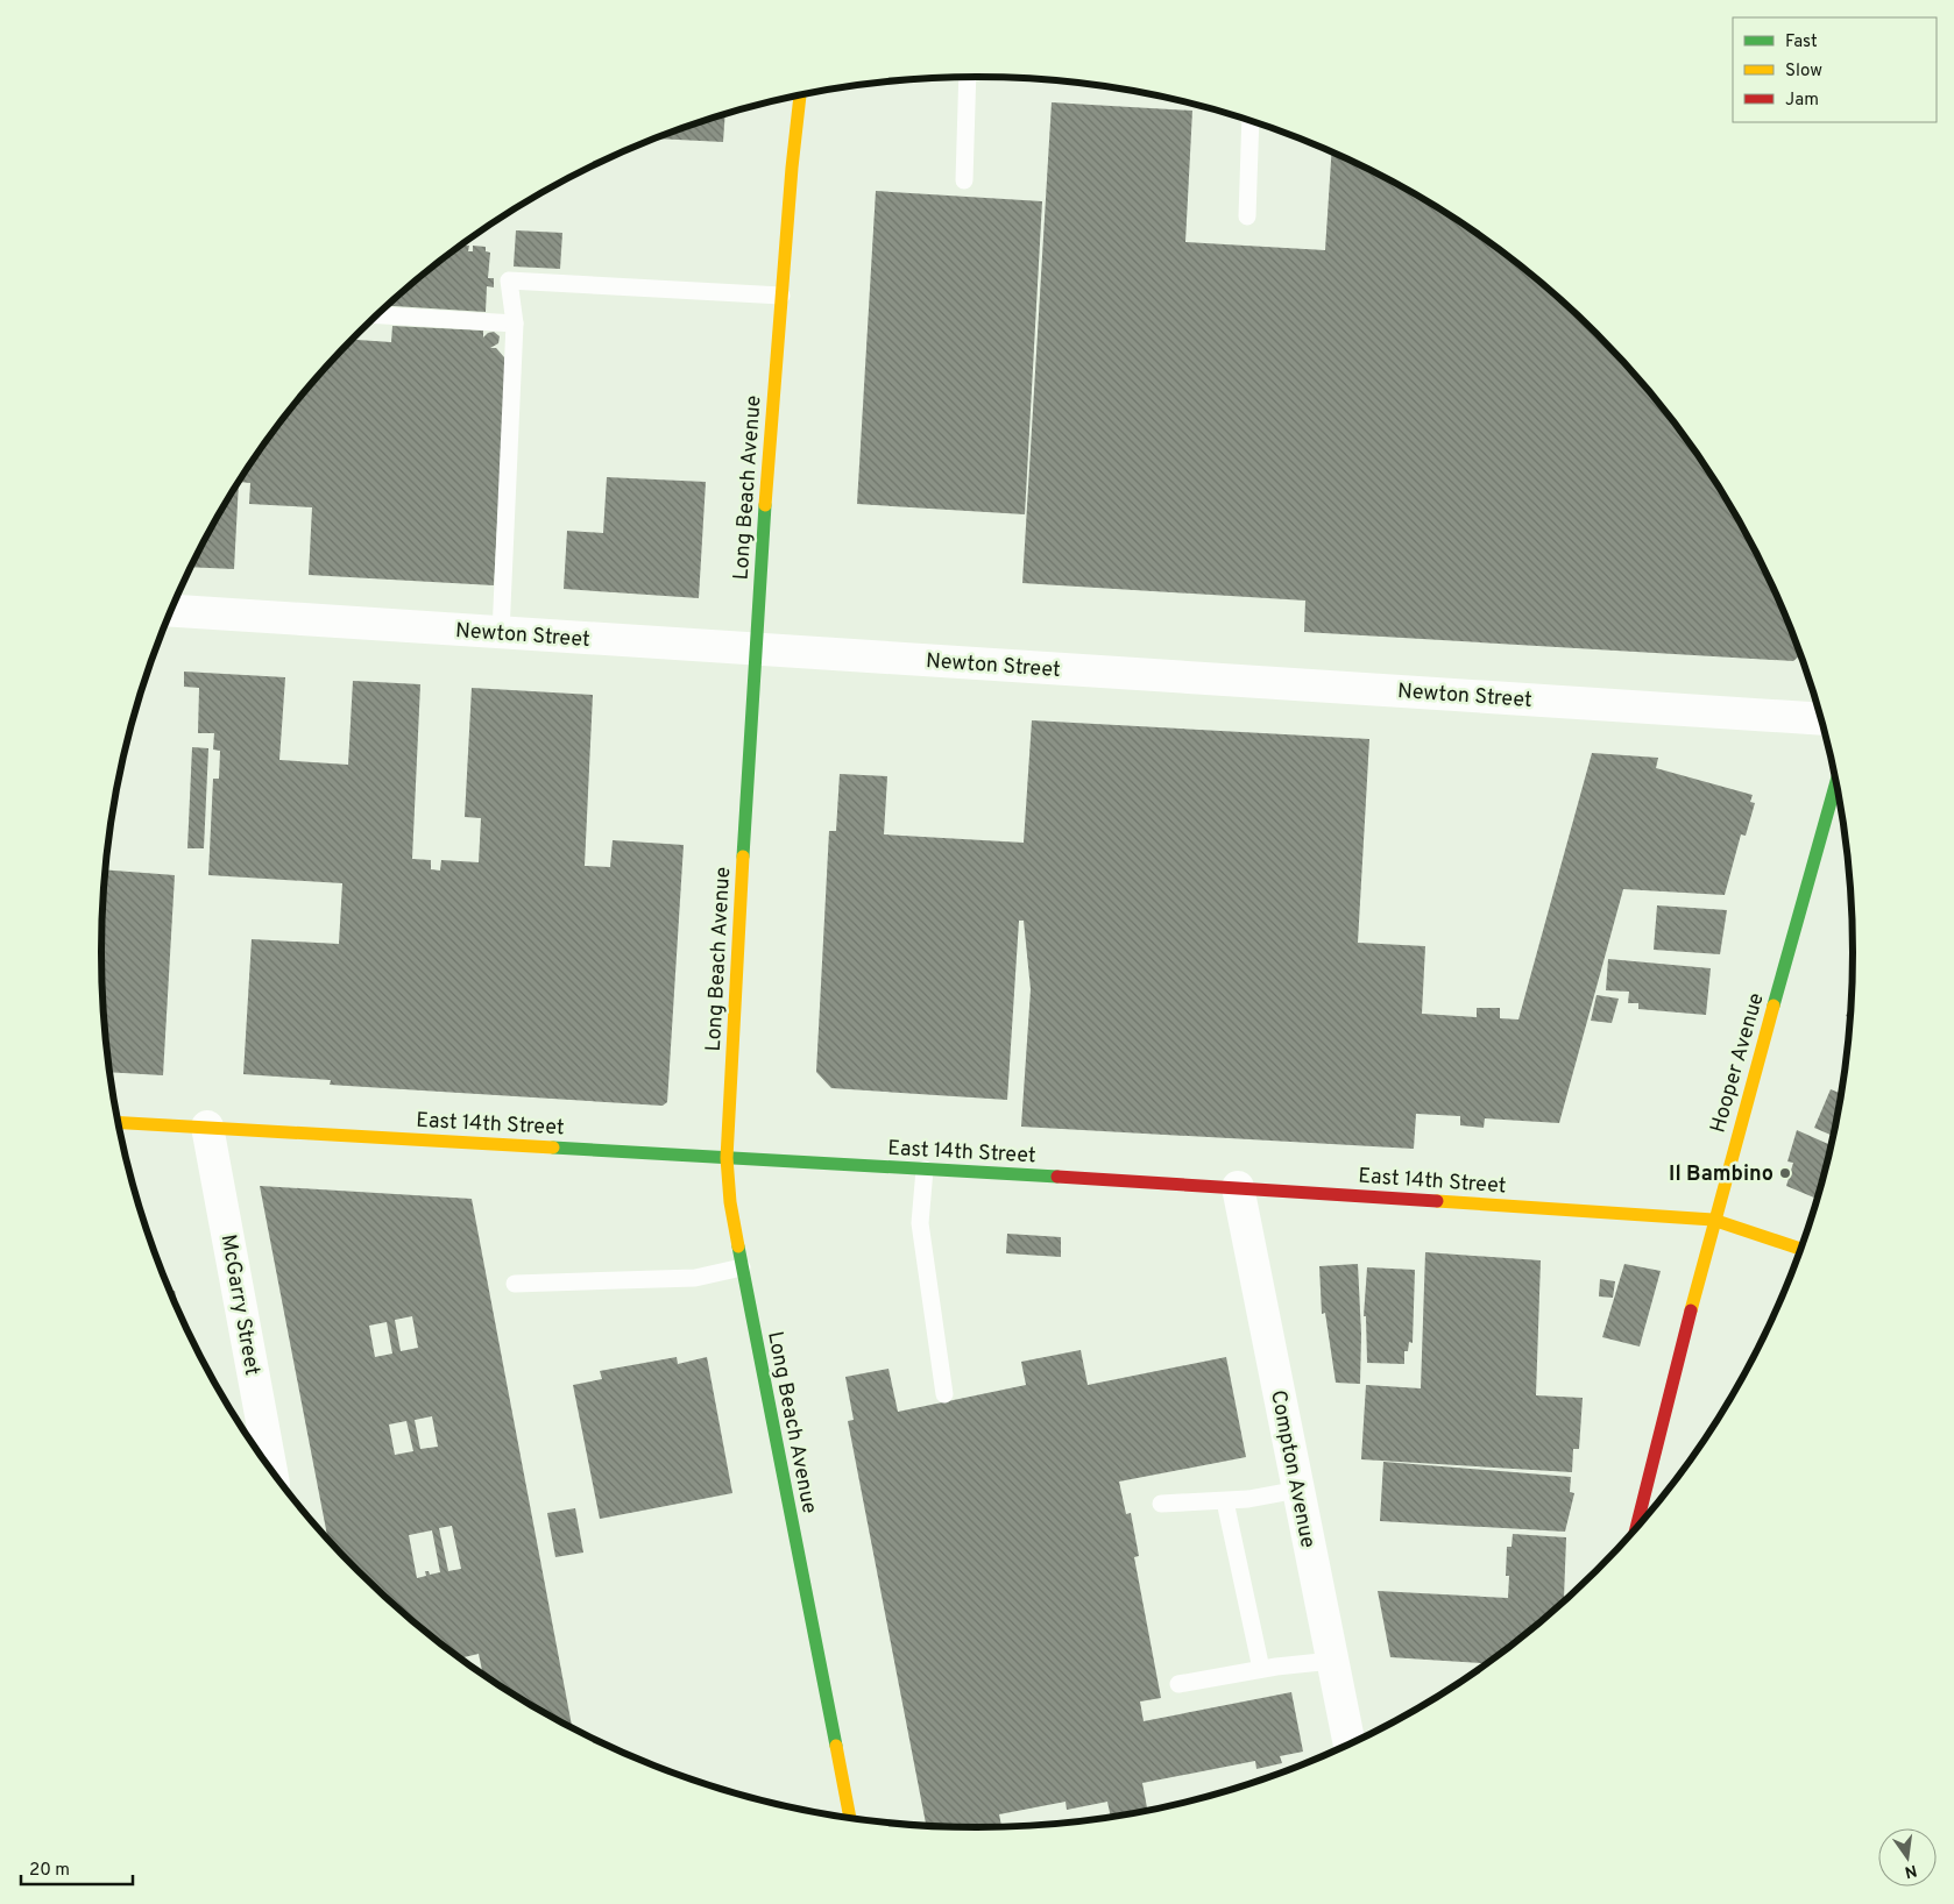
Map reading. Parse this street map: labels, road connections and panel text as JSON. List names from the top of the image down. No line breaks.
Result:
{"streets":{"street":["Long Beach Avenue","Newton Street","Hooper Avenue","East 14th Street","McGarry Street","Compton Avenue"]},"crossings":[["Long Beach Avenue","Newton Street"],["Long Beach Avenue","East 14th Street"],["Hooper Avenue","East 14th Street"],["East 14th Street","McGarry Street"],["East 14th Street","Compton Avenue"]],"places":["Il Bambino"],"legend":["Fast","Slow","Jam"],"scale_bar":"20 m","north":"bottom"}
